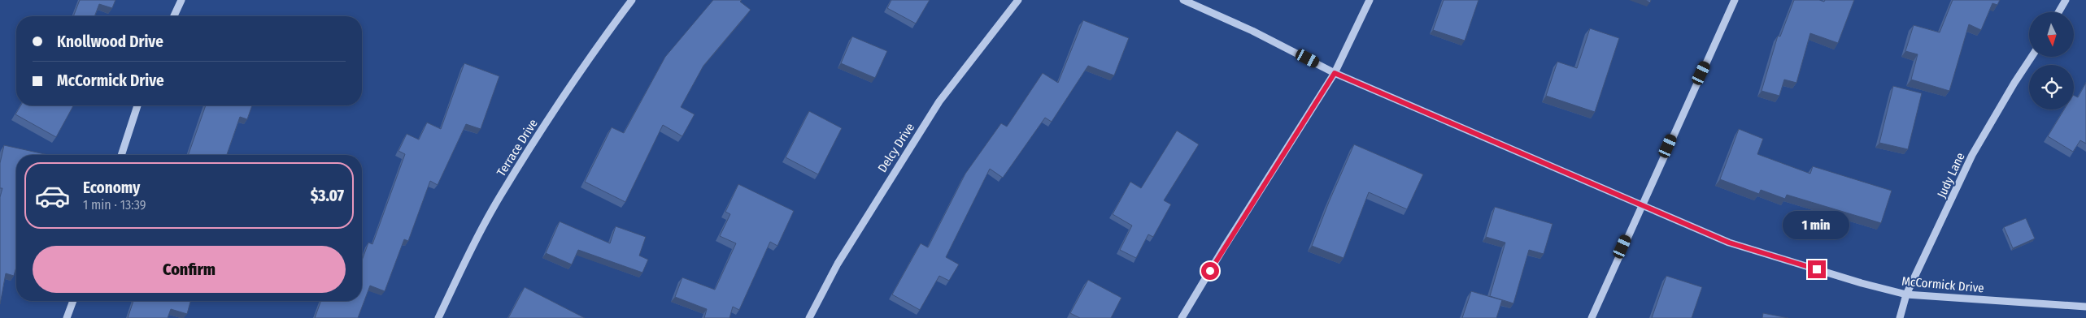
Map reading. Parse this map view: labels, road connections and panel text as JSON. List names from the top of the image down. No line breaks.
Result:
{"streets":{"street":["Terrace Drive","Delcy Drive","Judy Lane","McCormick Drive"]},"crossings":[["Judy Lane","McCormick Drive"]],"north":"bottom","page":{"banner":["Knollwood Drive","McCormick Drive"],"list":[{"name":"Economy","note":"1 min · 13:39","value":"$3.07"}],"bubble":"1 min","buttons":"Confirm"}}
